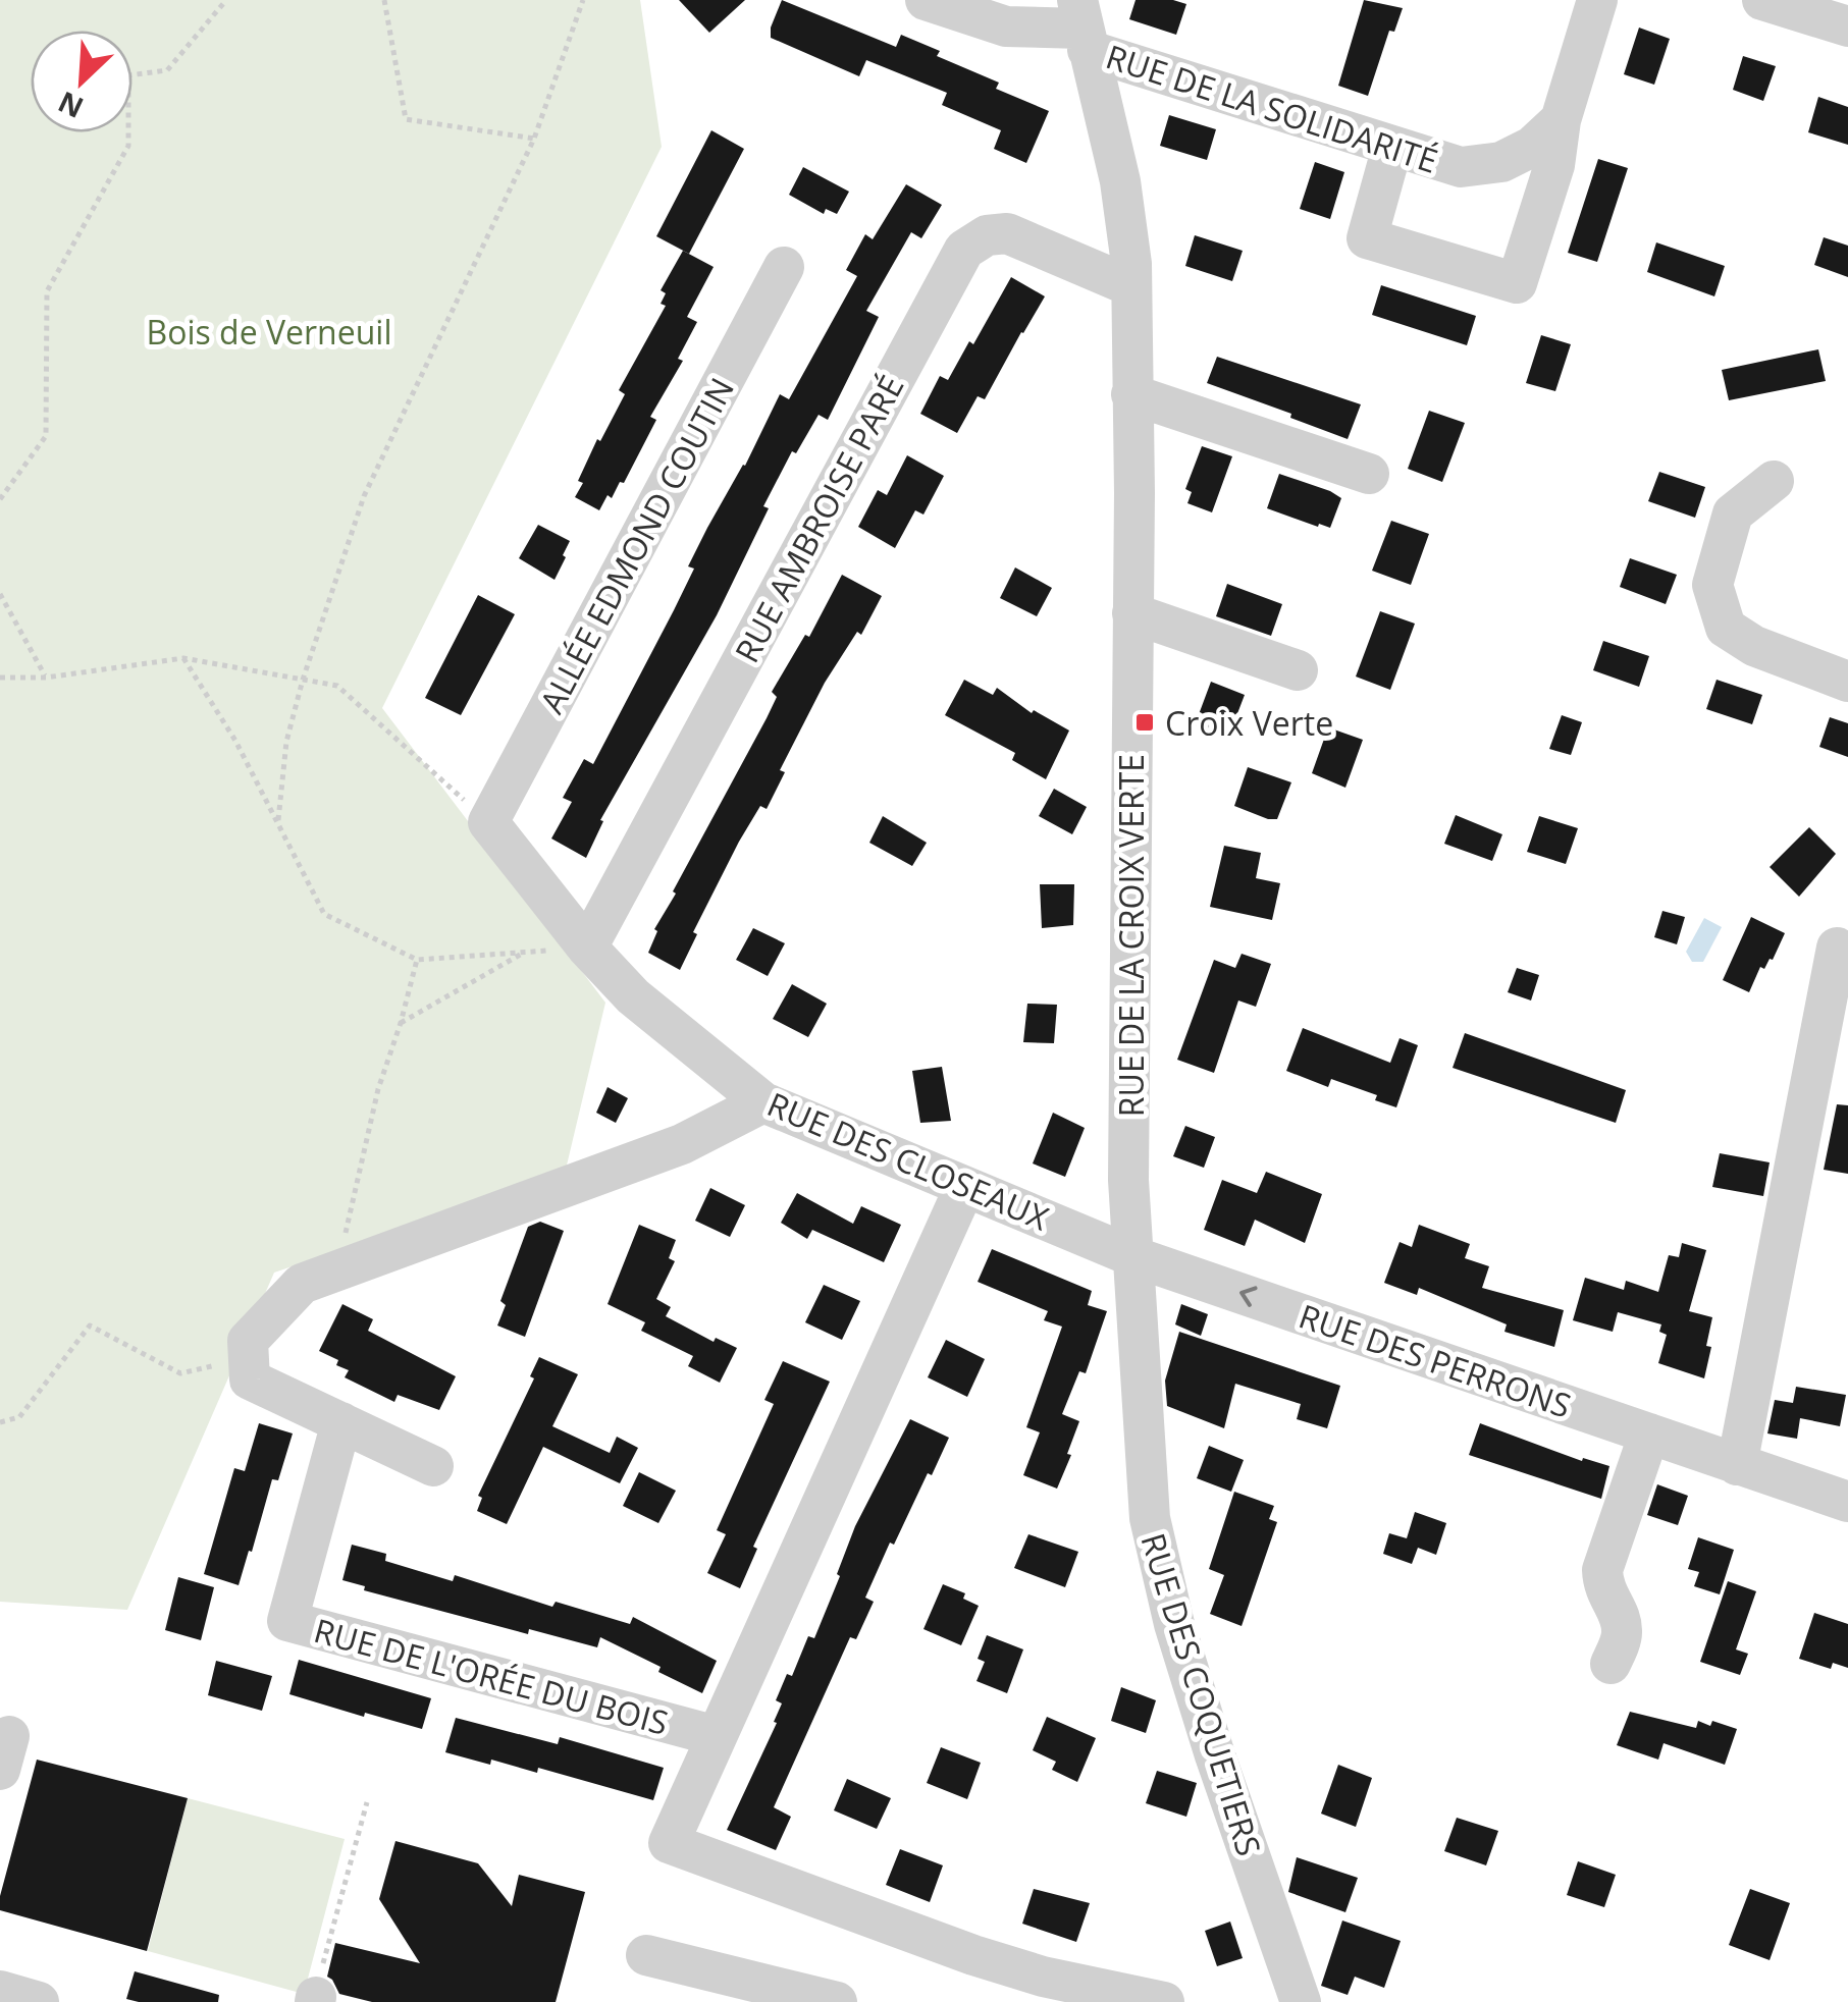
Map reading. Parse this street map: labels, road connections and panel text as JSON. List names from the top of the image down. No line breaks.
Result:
{"streets":{"street":["RUE DE LA SOLIDARITÉ","RUE AMBROISE PARÉ","ALLÉE EDMOND COUTIN","RUE DE LA CROIX VERTE","RUE DES CLOSEAUX","RUE DES PERRONS","RUE DE L'ORÉE DU BOIS","RUE DES COQUETIERS"]},"crossings":[["RUE DE LA SOLIDARITÉ","RUE DE LA CROIX VERTE"],["RUE AMBROISE PARÉ","RUE DE LA CROIX VERTE"],["RUE AMBROISE PARÉ","RUE DES CLOSEAUX"],["ALLÉE EDMOND COUTIN","RUE DES CLOSEAUX"],["RUE DE LA CROIX VERTE","RUE DES CLOSEAUX"],["RUE DE LA CROIX VERTE","RUE DES PERRONS"],["RUE DE LA CROIX VERTE","RUE DES COQUETIERS"],["RUE DES CLOSEAUX","RUE DES PERRONS"],["RUE DES CLOSEAUX","RUE DE L'ORÉE DU BOIS"],["RUE DES CLOSEAUX","RUE DES COQUETIERS"],["RUE DES PERRONS","RUE DES COQUETIERS"]],"one_way":["RUE DES PERRONS"],"parks":["Bois de Verneuil"],"places":{"transit":["Croix Verte"]},"north":"bottom left"}
